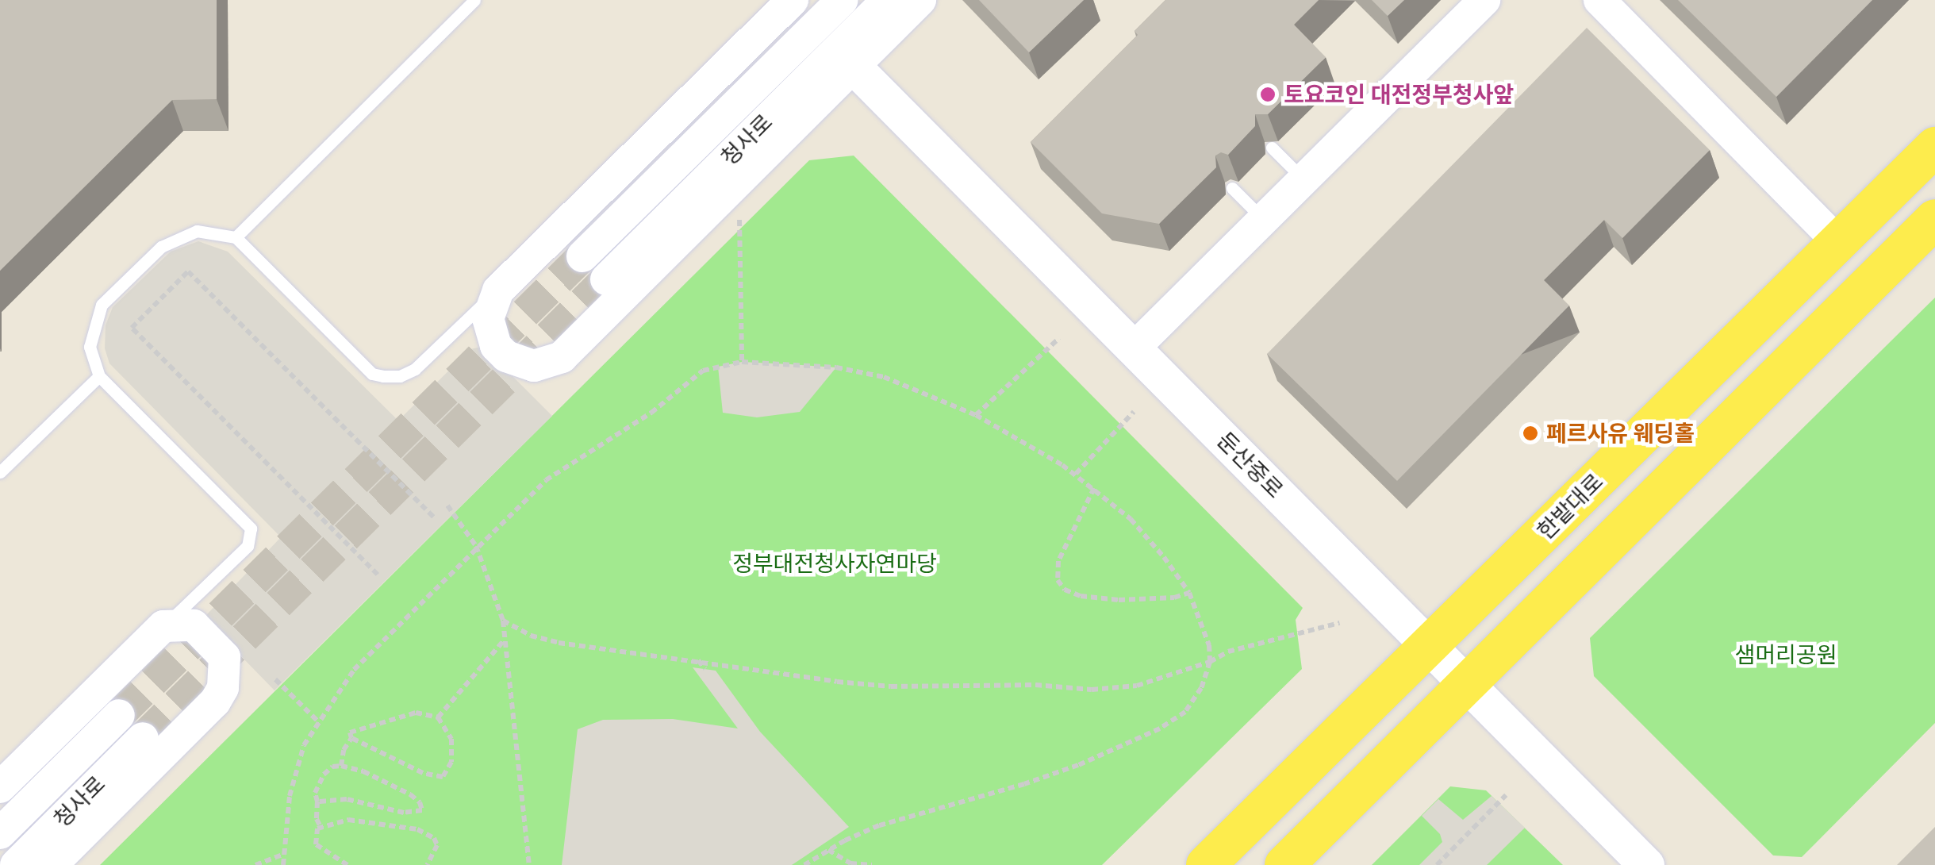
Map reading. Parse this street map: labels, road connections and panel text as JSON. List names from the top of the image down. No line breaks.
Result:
{"streets":{"main road":["둔산중로","한밭대로"],"street":["청사로"]},"crossings":[["둔산중로","한밭대로"]],"parks":["정부대전청사자연마당","샘머리공원"],"places":["토요코인 대전정부청사앞","페르사유 웨딩홀"]}
